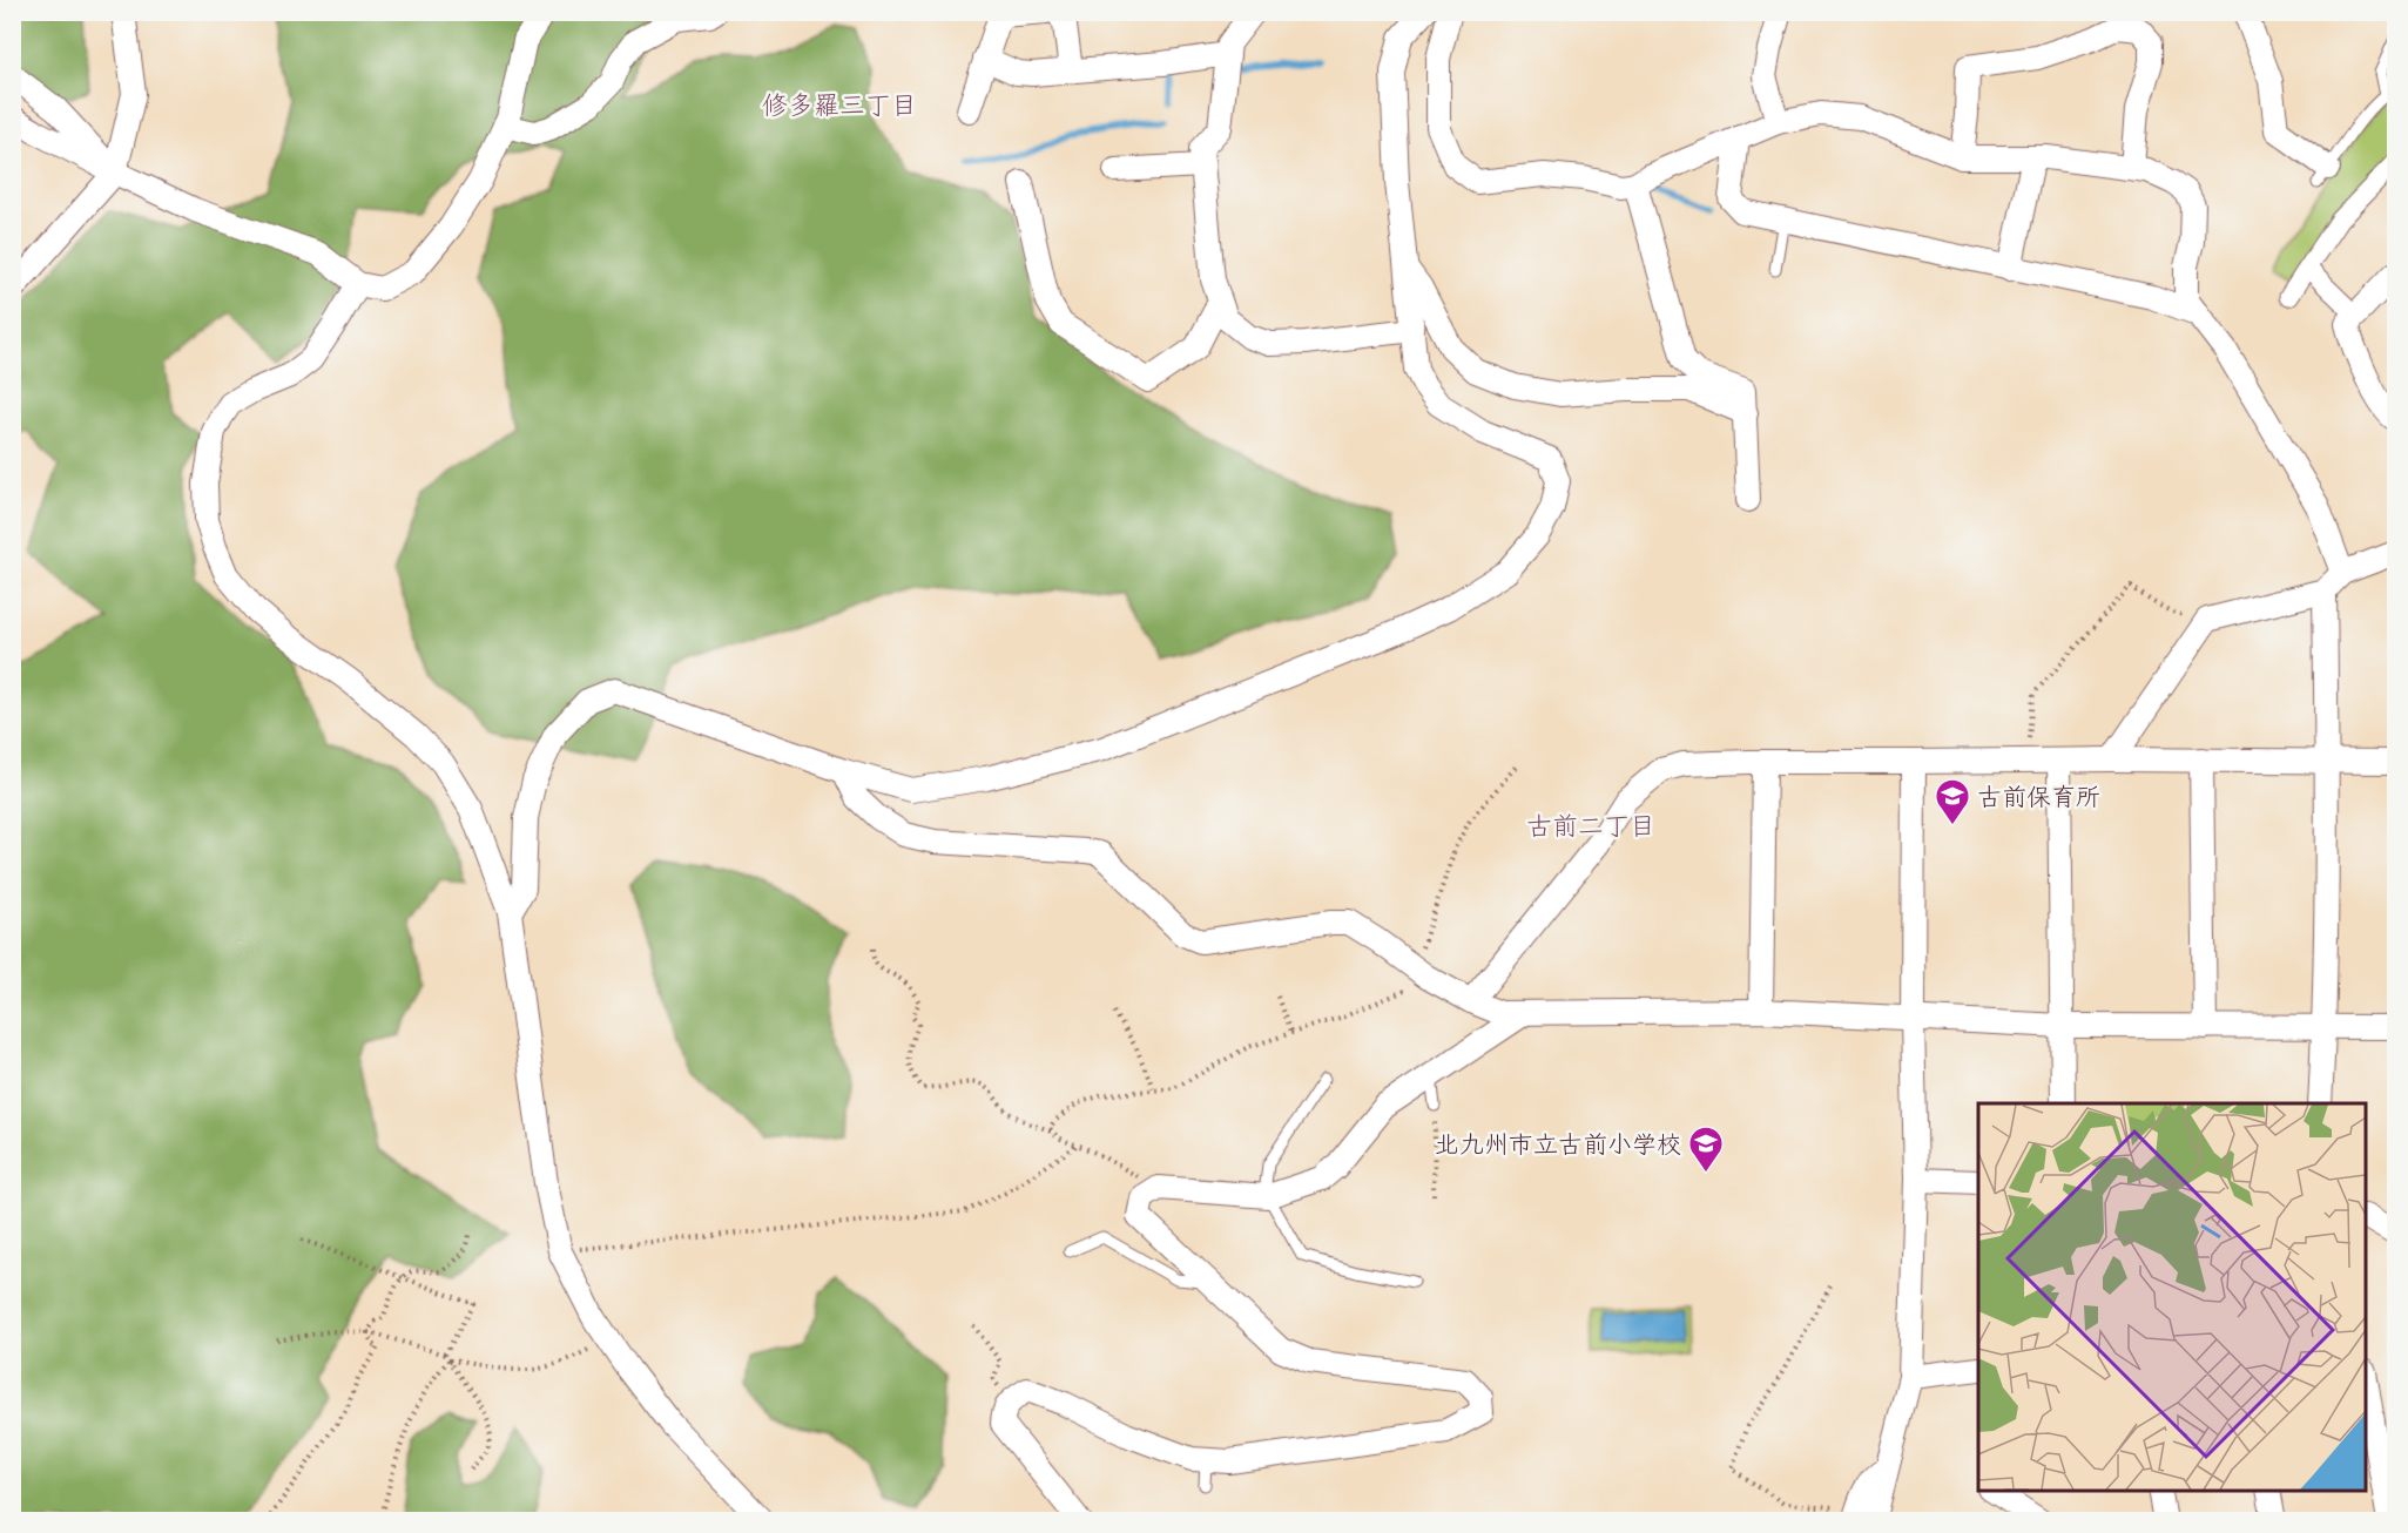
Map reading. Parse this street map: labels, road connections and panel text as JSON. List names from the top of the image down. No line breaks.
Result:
{"districts":["修多羅三丁目","古前二丁目"],"places":{"school or university":["古前保育所","北九州市立古前小学校"]}}
